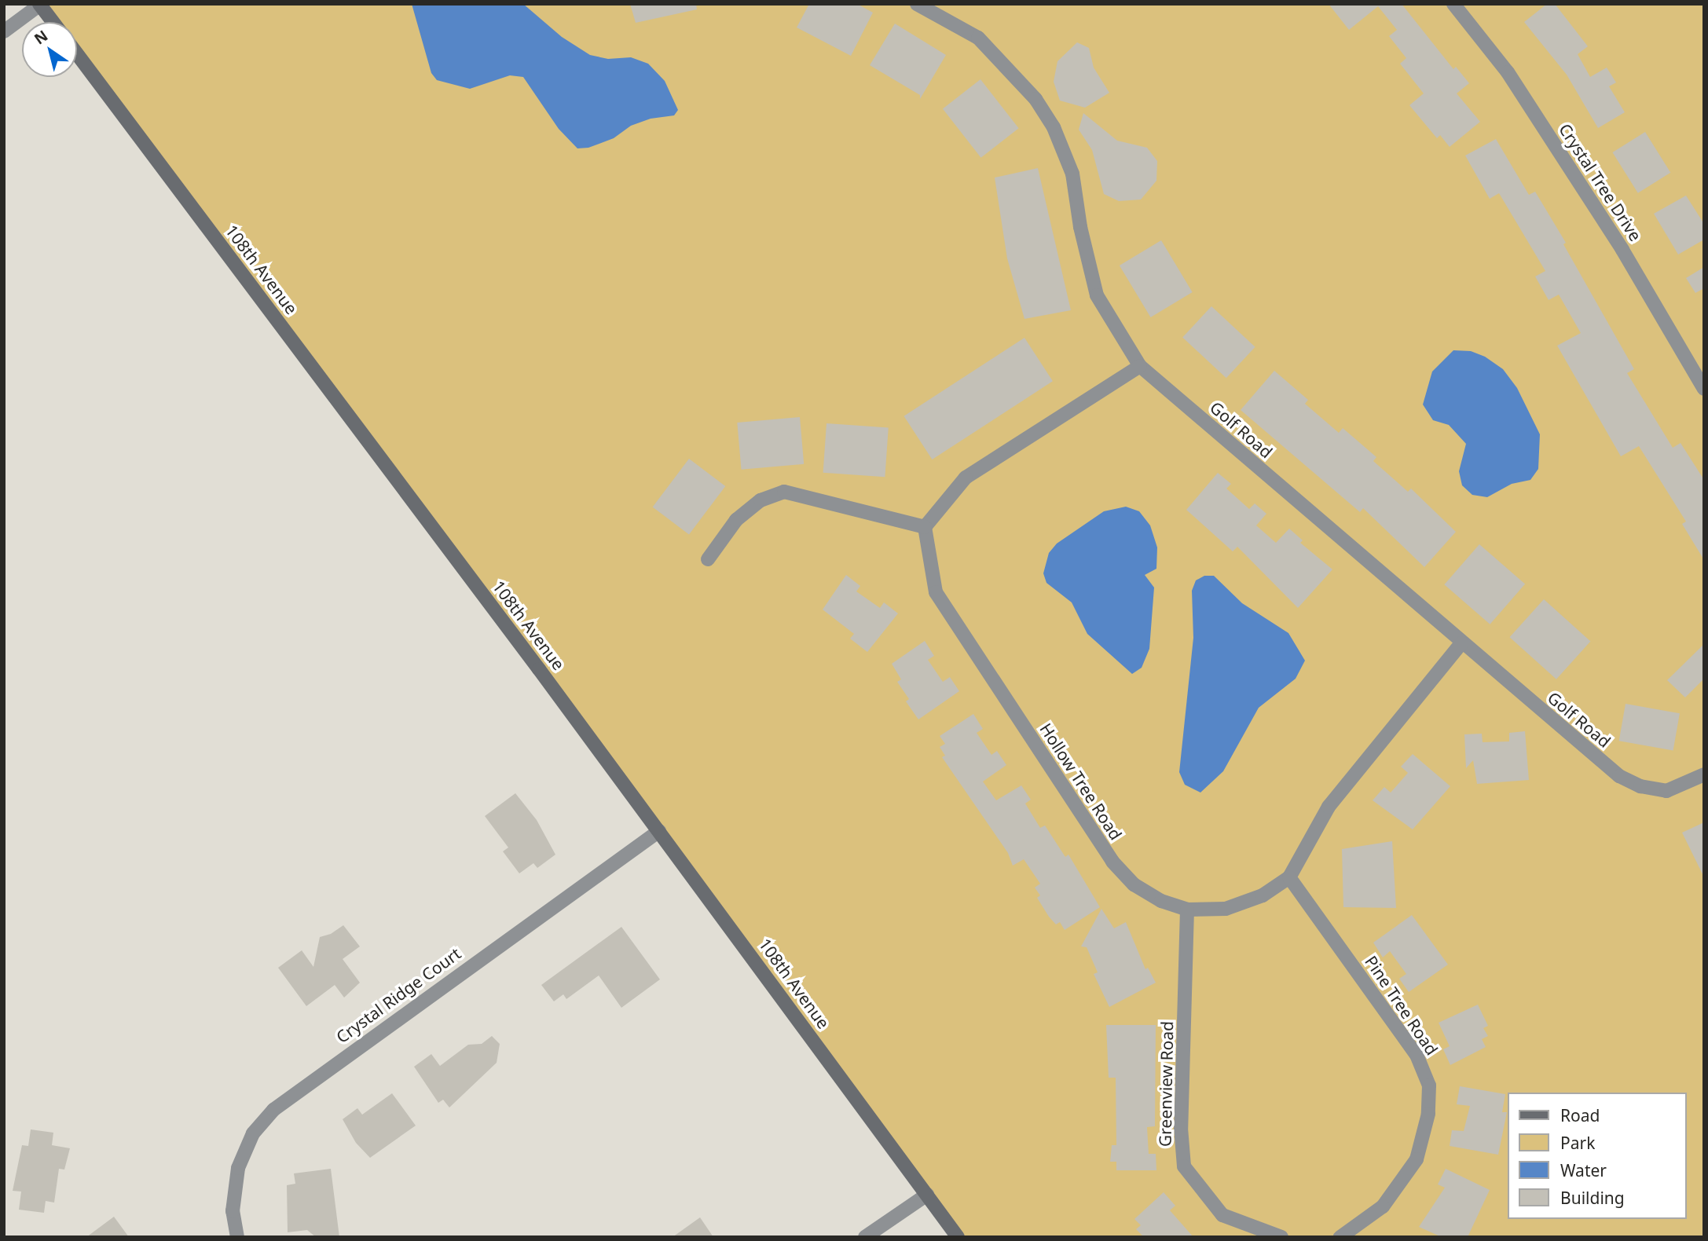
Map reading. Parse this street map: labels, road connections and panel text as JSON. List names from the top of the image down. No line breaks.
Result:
{"streets":{"street":["Crystal Tree Drive","108th Avenue","Golf Road","Hollow Tree Road","Crystal Ridge Court","Pine Tree Road","Greenview Road"]},"crossings":[["108th Avenue","Crystal Ridge Court"],["Golf Road","Hollow Tree Road"],["Hollow Tree Road","Pine Tree Road"],["Hollow Tree Road","Greenview Road"]],"legend":["Road","Park","Water","Building"],"north":"top left"}
